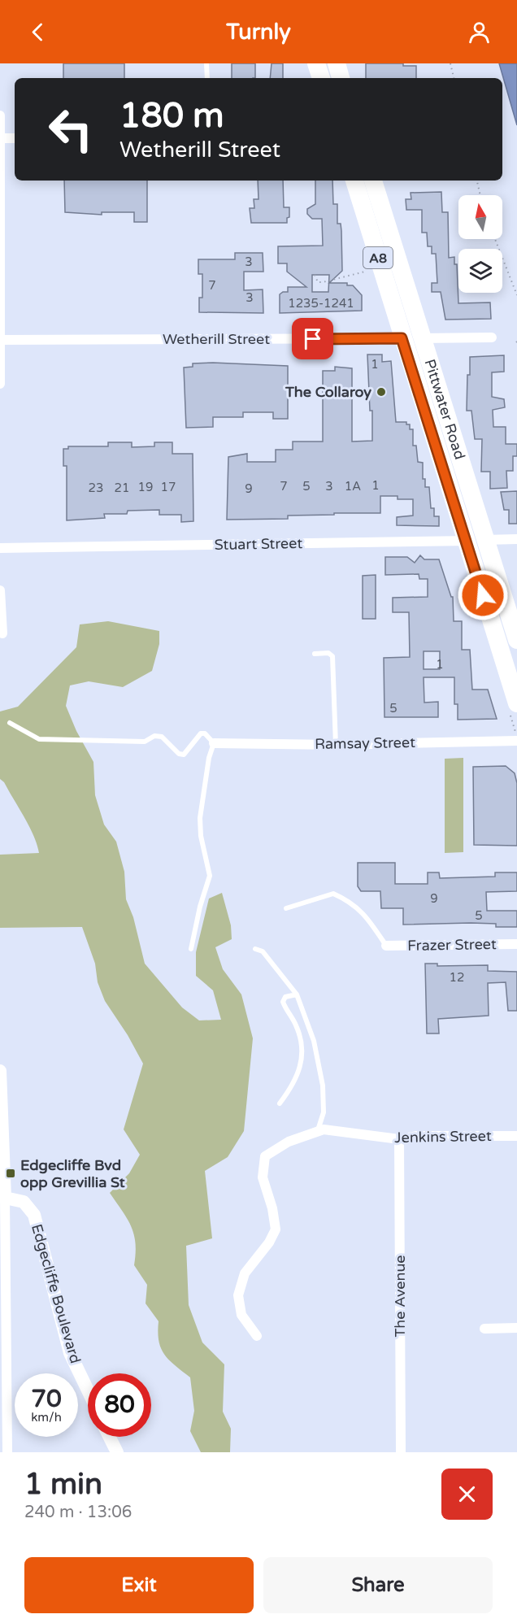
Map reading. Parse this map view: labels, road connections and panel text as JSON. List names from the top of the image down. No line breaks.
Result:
{"streets":{"highway":["A8","Pittwater Road"],"street":["Wetherill Street","Stuart Street","Ramsay Street","Frazer Street","Jenkins Street","Edgecliffe Boulevard","The Avenue"]},"crossings":[["Wetherill Street","Pittwater Road"],["Pittwater Road","Stuart Street"],["Jenkins Street","The Avenue"]],"places":{"other":["The Collaroy"],"transit":["Edgecliffe Bvd opp Grevillia St"]},"house_numbers":["3","7","3","1235-1241","1","1","7","5","3","1A","19","17","23","21","9","1","5","9","5","12"],"north":"top","page":{"header":"Turnly","turn":["180 m","Wetherill Street"],"speed":"70 km/h","limit":"80","heading":["1 min","240 m · 13:06"],"buttons":["Exit","Share"]}}
